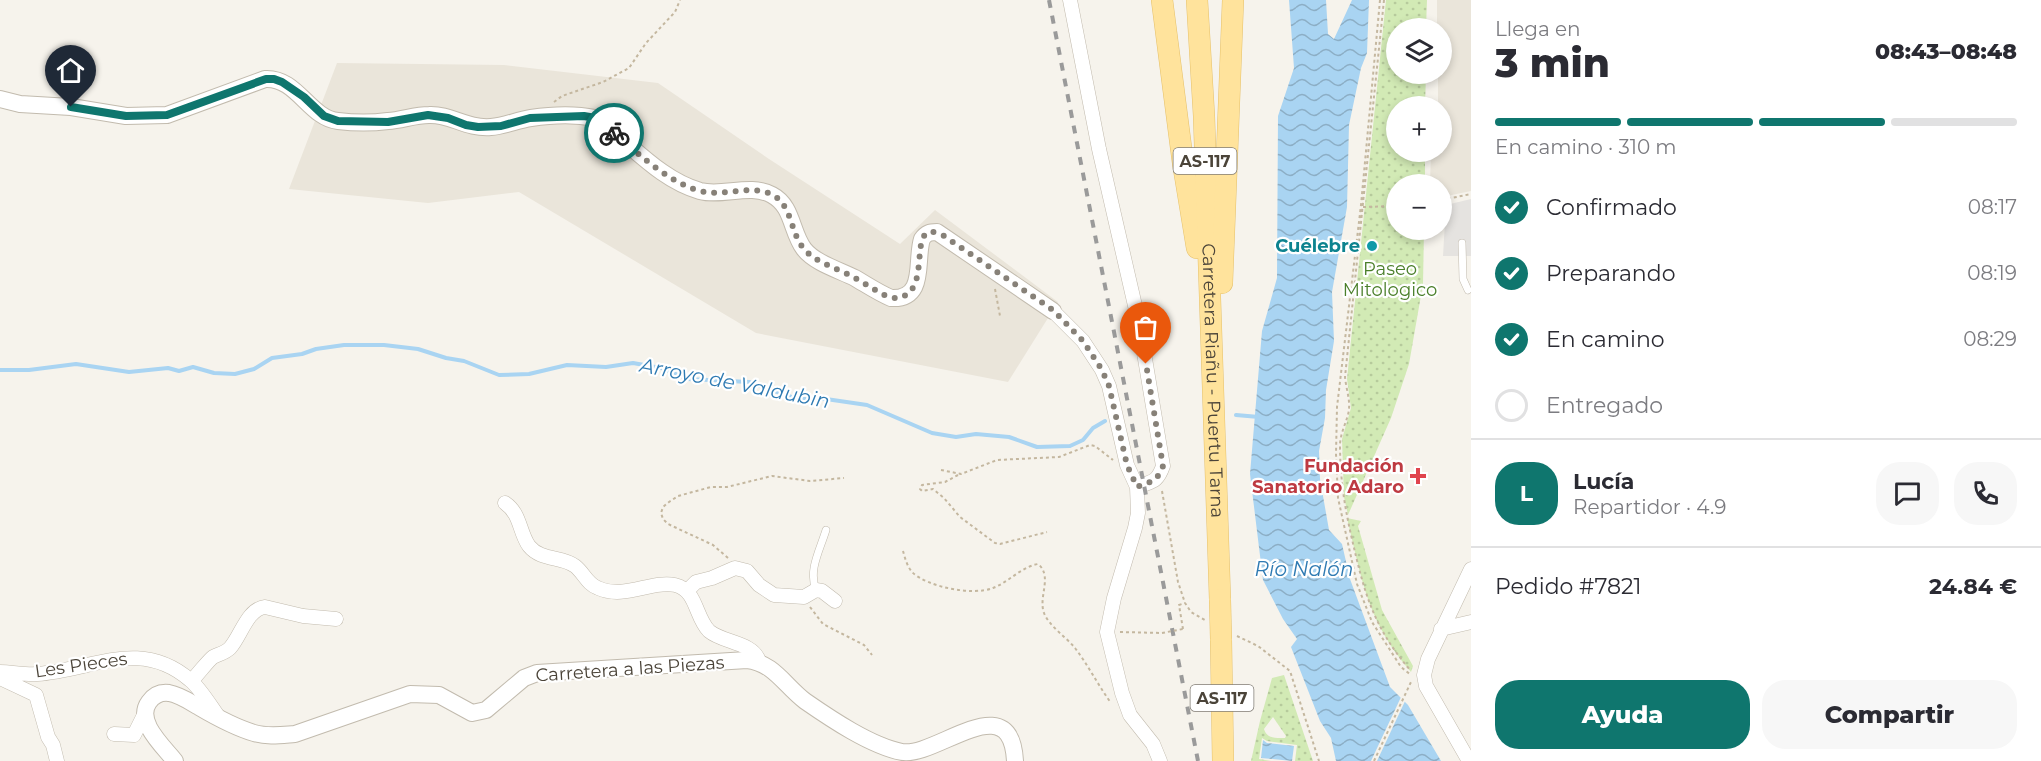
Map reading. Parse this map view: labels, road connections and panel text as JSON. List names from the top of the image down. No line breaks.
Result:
{"streets":{"main road":["AS-117","Carretera Riañu - Puertu Tarna"],"street":["Les Pieces","Carretera a las Piezas"]},"crossings":[["Les Pieces","Carretera a las Piezas"]],"water":["Arroyo de Valdubin","Río Nalón"],"parks":["Paseo Mitologico"],"places":{"other":["Cuélebre"],"health":["Fundación Sanatorio Adaro"]},"page":{"heading":["3 min","Llega en","08:43–08:48"],"panel":["Lucía","Repartidor · 4.9","Pedido #7821","24.84 €"],"map_buttons":["+","−"],"bar":"En camino · 310 m","list":[["Confirmado","08:17"],["Preparando","08:19"],["En camino","08:29"],"Entregado"],"round":"L","buttons":["Ayuda","Compartir"]}}
